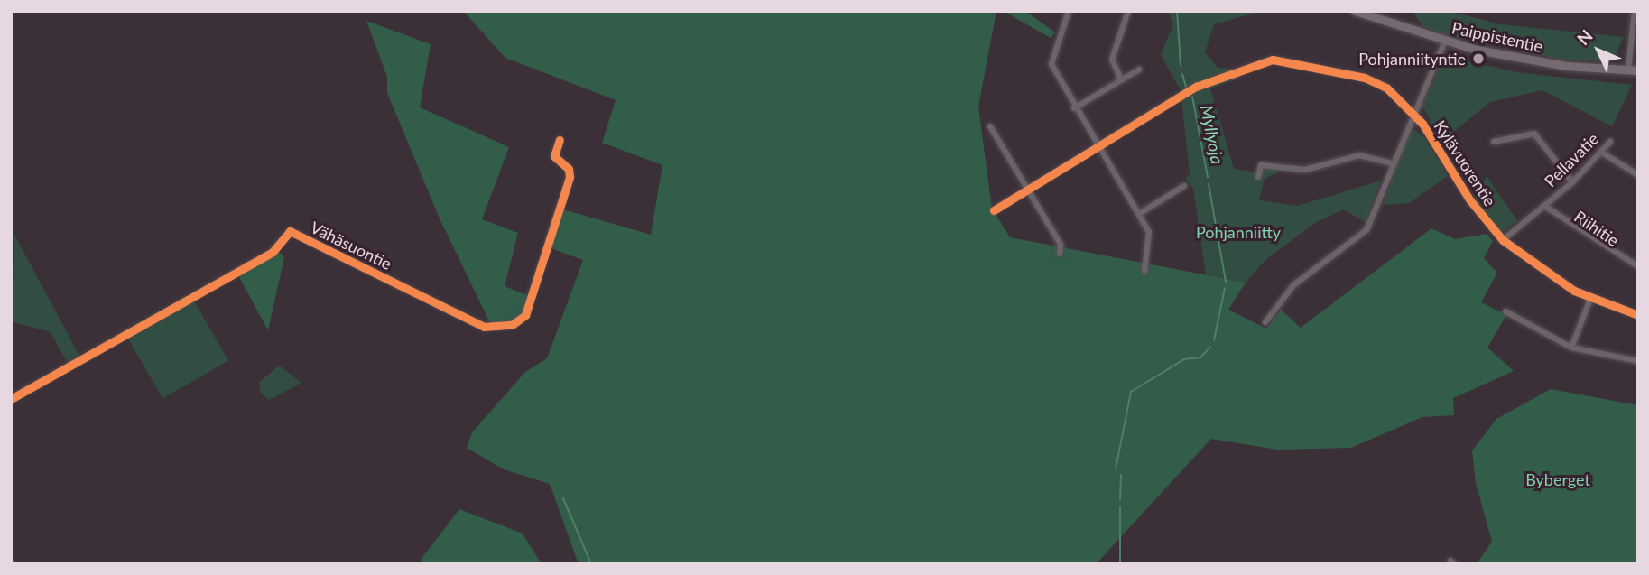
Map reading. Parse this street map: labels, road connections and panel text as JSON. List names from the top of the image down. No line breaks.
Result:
{"streets":{"street":["Paippistentie","Pellavatie","Kylävuorentie","Riihitie","Vähäsuontie"]},"crossings":[["Pellavatie","Kylävuorentie"],["Pellavatie","Riihitie"]],"water":["Myllyoja"],"parks":["Pohjanniitty","Byberget"],"places":["Pohjanniityntie"],"north":"top left"}
